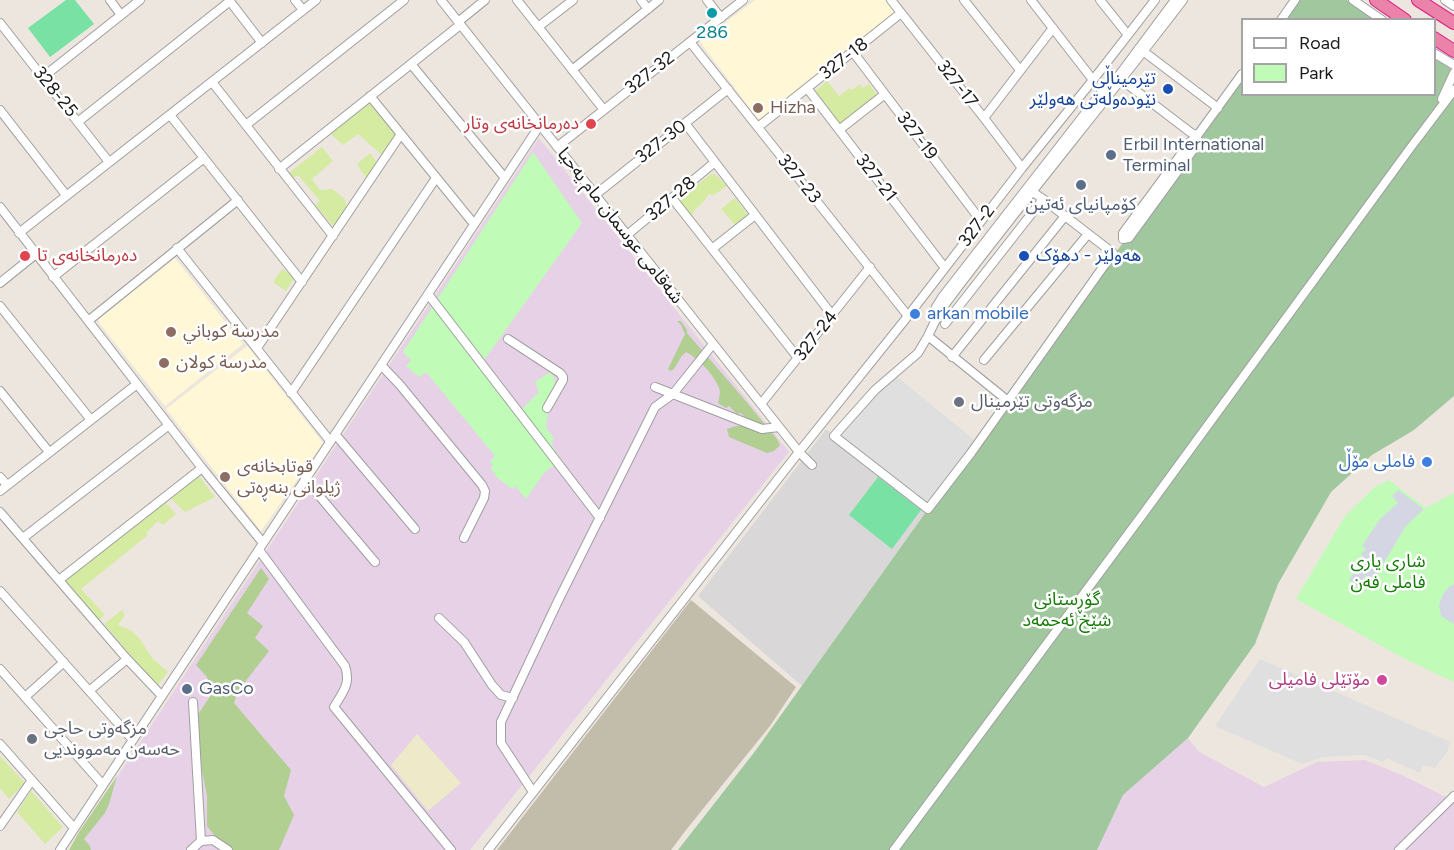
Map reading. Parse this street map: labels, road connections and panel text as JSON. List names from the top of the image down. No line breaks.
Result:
{"streets":{"street":["327-18","327-32","327-17","328-25","327-19","327-30","327-21","327-23","327-28","شەقامی عوسمان مام یەحیا","327-2","327-24"]},"crossings":[["327-18","327-17"],["327-18","327-19"],["327-18","327-21"],["327-18","327-23"],["327-32","327-23"],["327-32","شەقامی عوسمان مام یەحیا"],["327-17","327-2"],["327-19","327-2"],["327-30","327-23"],["327-30","شەقامی عوسمان مام یەحیا"],["327-21","327-2"],["327-23","327-2"],["327-23","327-24"],["327-28","شەقامی عوسمان مام یەحیا"],["شەقامی عوسمان مام یەحیا","327-2"],["شەقامی عوسمان مام یەحیا","327-24"]],"parks":["شاری یاری فاملی فەن","گۆڕستانی شێخ ئەحمەد"],"places":["286","تێرمیناڵی نێودەوڵەتی هەولێر","Hizha","دەرمانخانەی وتار","Erbil International Terminal","کۆمپانیای ئەتین","دەرمانخانەی تا","هەولێر - دهۆک","arkan mobile","مدرسة كوباني","مدرسة كولان","مزگەوتی تێرمینال","فاملی مۆڵ","قوتابخانەی ژیلوانی بنەڕەتی","مۆتێلی فامیلی","GasCo","مزگەوتی حاجی حەسەن مەمووندیی"],"legend":["Road","Park"]}
